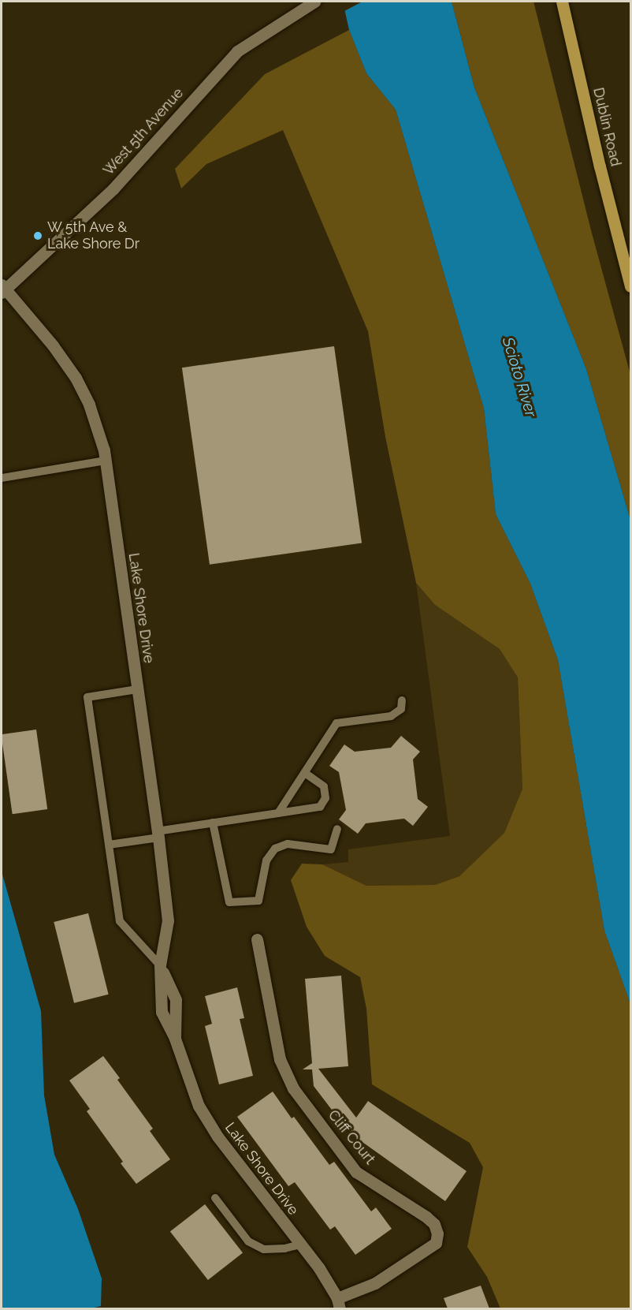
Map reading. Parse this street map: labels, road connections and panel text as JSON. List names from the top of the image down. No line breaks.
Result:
{"streets":{"main road":["Dublin Road"],"street":["West 5th Avenue","Lake Shore Drive","Cliff Court"]},"crossings":[["West 5th Avenue","Lake Shore Drive"],["Lake Shore Drive","Cliff Court"]],"water":["Scioto River"],"places":["W 5th Ave & Lake Shore Dr"]}
